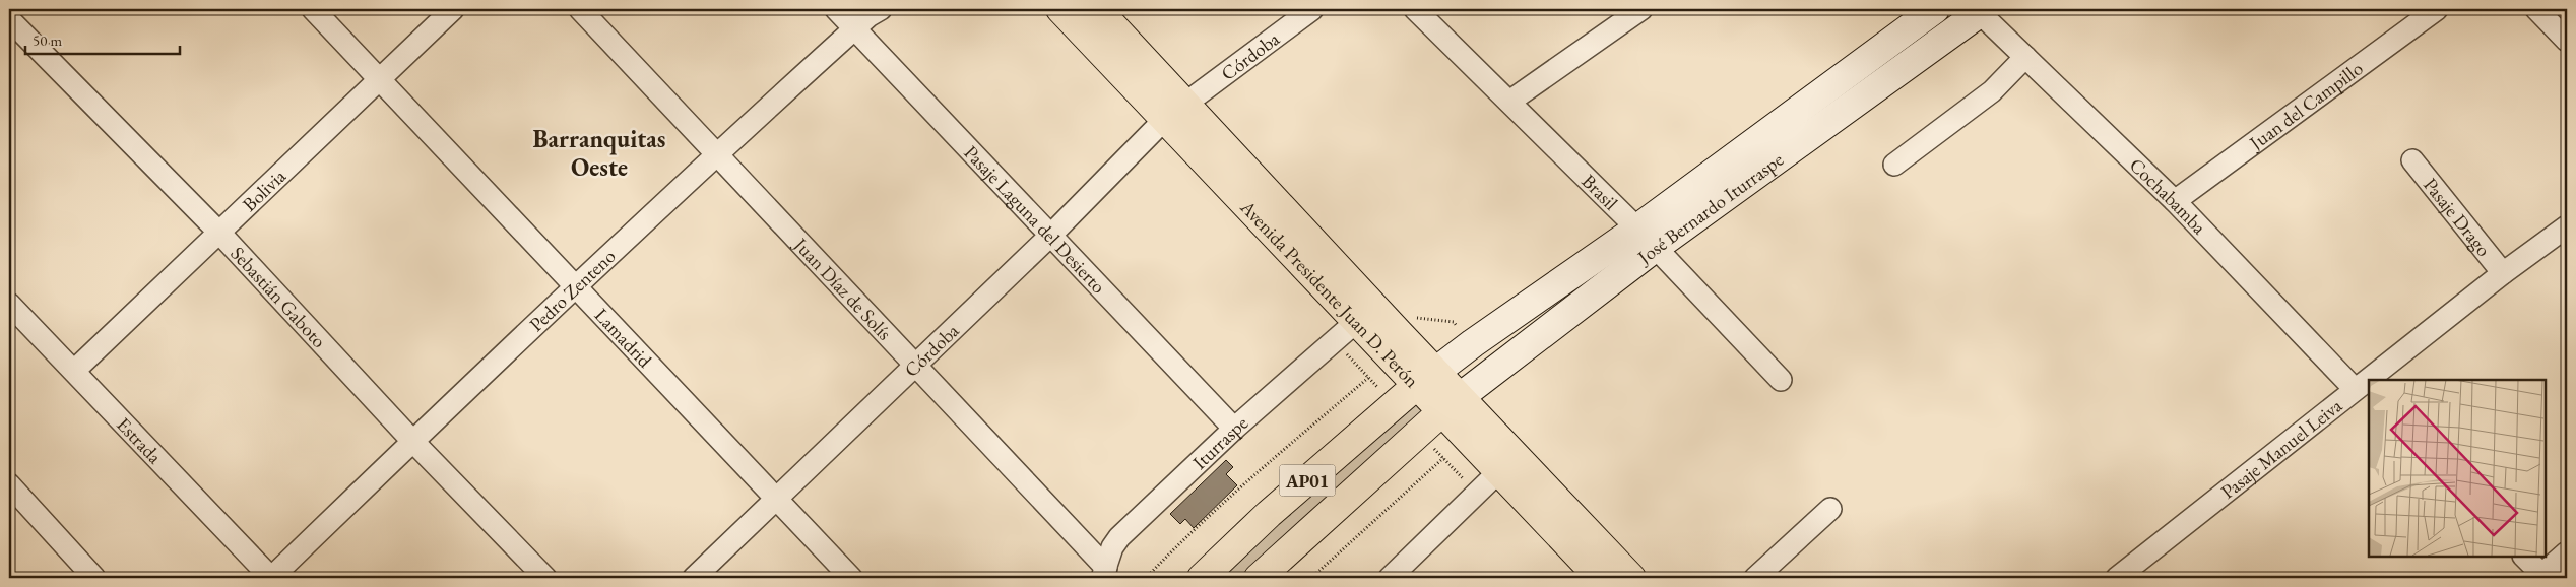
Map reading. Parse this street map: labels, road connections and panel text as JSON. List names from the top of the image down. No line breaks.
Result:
{"streets":{"main road":["José Bernardo Iturraspe","Avenida Presidente Juan D. Perón","AP01"],"street":["Córdoba","Juan del Campillo","Bolivia","Brasil","Cochabamba","Pasaje Drago","Pasaje Laguna del Desierto","Juan Díaz de Solís","Pedro Zenteno","Sebastián Gaboto","Lamadrid","Estrada","Iturraspe","Pasaje Manuel Leiva"]},"crossings":[["Córdoba","Pasaje Laguna del Desierto"],["Córdoba","Juan Díaz de Solís"],["Córdoba","Avenida Presidente Juan D. Perón"],["Córdoba","Lamadrid"],["Juan del Campillo","Cochabamba"],["Bolivia","Sebastián Gaboto"],["Bolivia","Lamadrid"],["Bolivia","Estrada"],["Brasil","José Bernardo Iturraspe"],["Cochabamba","José Bernardo Iturraspe"],["Cochabamba","Pasaje Manuel Leiva"],["José Bernardo Iturraspe","Avenida Presidente Juan D. Perón"],["José Bernardo Iturraspe","AP01"],["Pasaje Drago","Pasaje Manuel Leiva"],["Pasaje Laguna del Desierto","Pedro Zenteno"],["Pasaje Laguna del Desierto","Iturraspe"],["Juan Díaz de Solís","Pedro Zenteno"],["Juan Díaz de Solís","Iturraspe"],["Pedro Zenteno","Sebastián Gaboto"],["Pedro Zenteno","Lamadrid"],["Pedro Zenteno","Estrada"],["Avenida Presidente Juan D. Perón","Iturraspe"],["Avenida Presidente Juan D. Perón","AP01"]],"districts":["Barranquitas Oeste"],"scale_bar":"50 m"}
